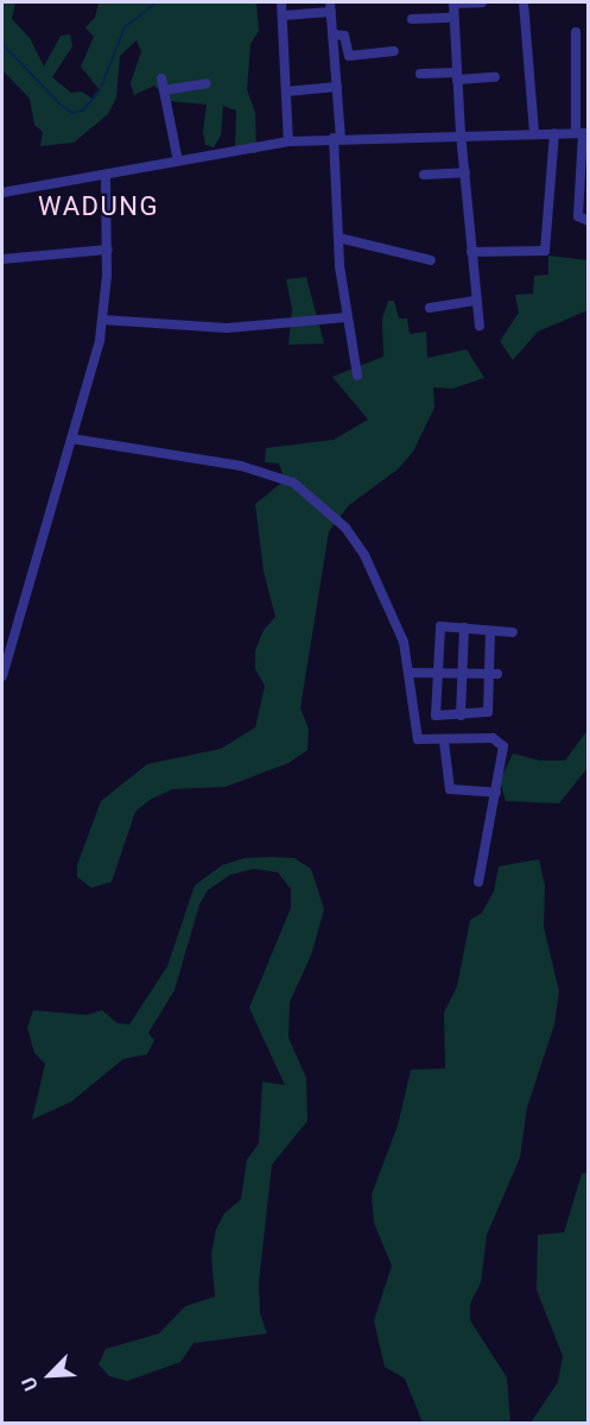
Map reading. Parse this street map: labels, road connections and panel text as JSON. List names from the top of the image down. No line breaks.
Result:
{"districts":["WADUNG"],"north":"bottom left"}
